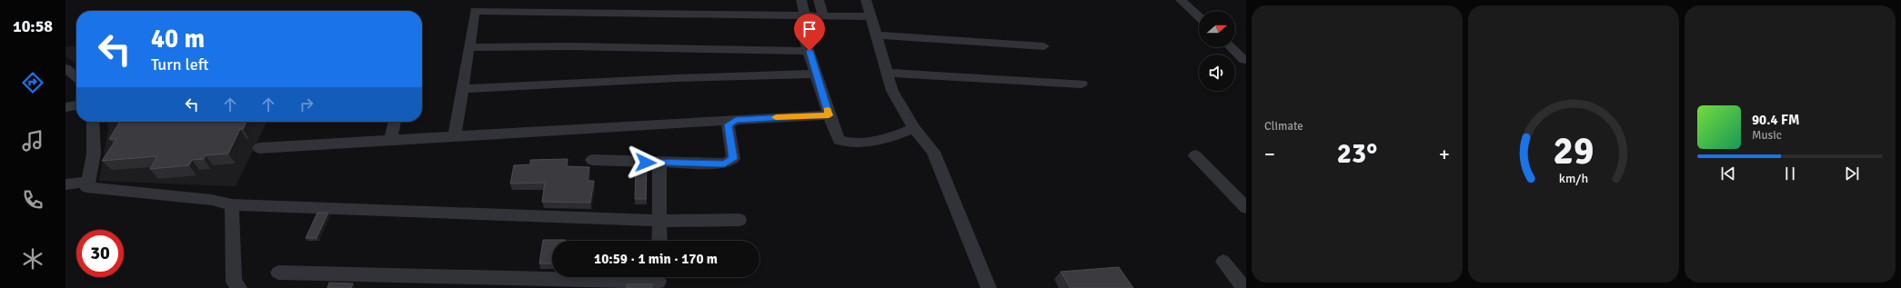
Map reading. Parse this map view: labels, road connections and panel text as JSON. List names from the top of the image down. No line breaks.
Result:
{"north":"right","page":{"tabs":"10:58","tile":"Climate","turn":["40 m","Turn left"],"song":["90.4 FM","Music"],"heat":["−","23°","+"],"limit":"30","trip":"10:59 · 1 min · 170 m","gauge":["29","km/h"]}}
